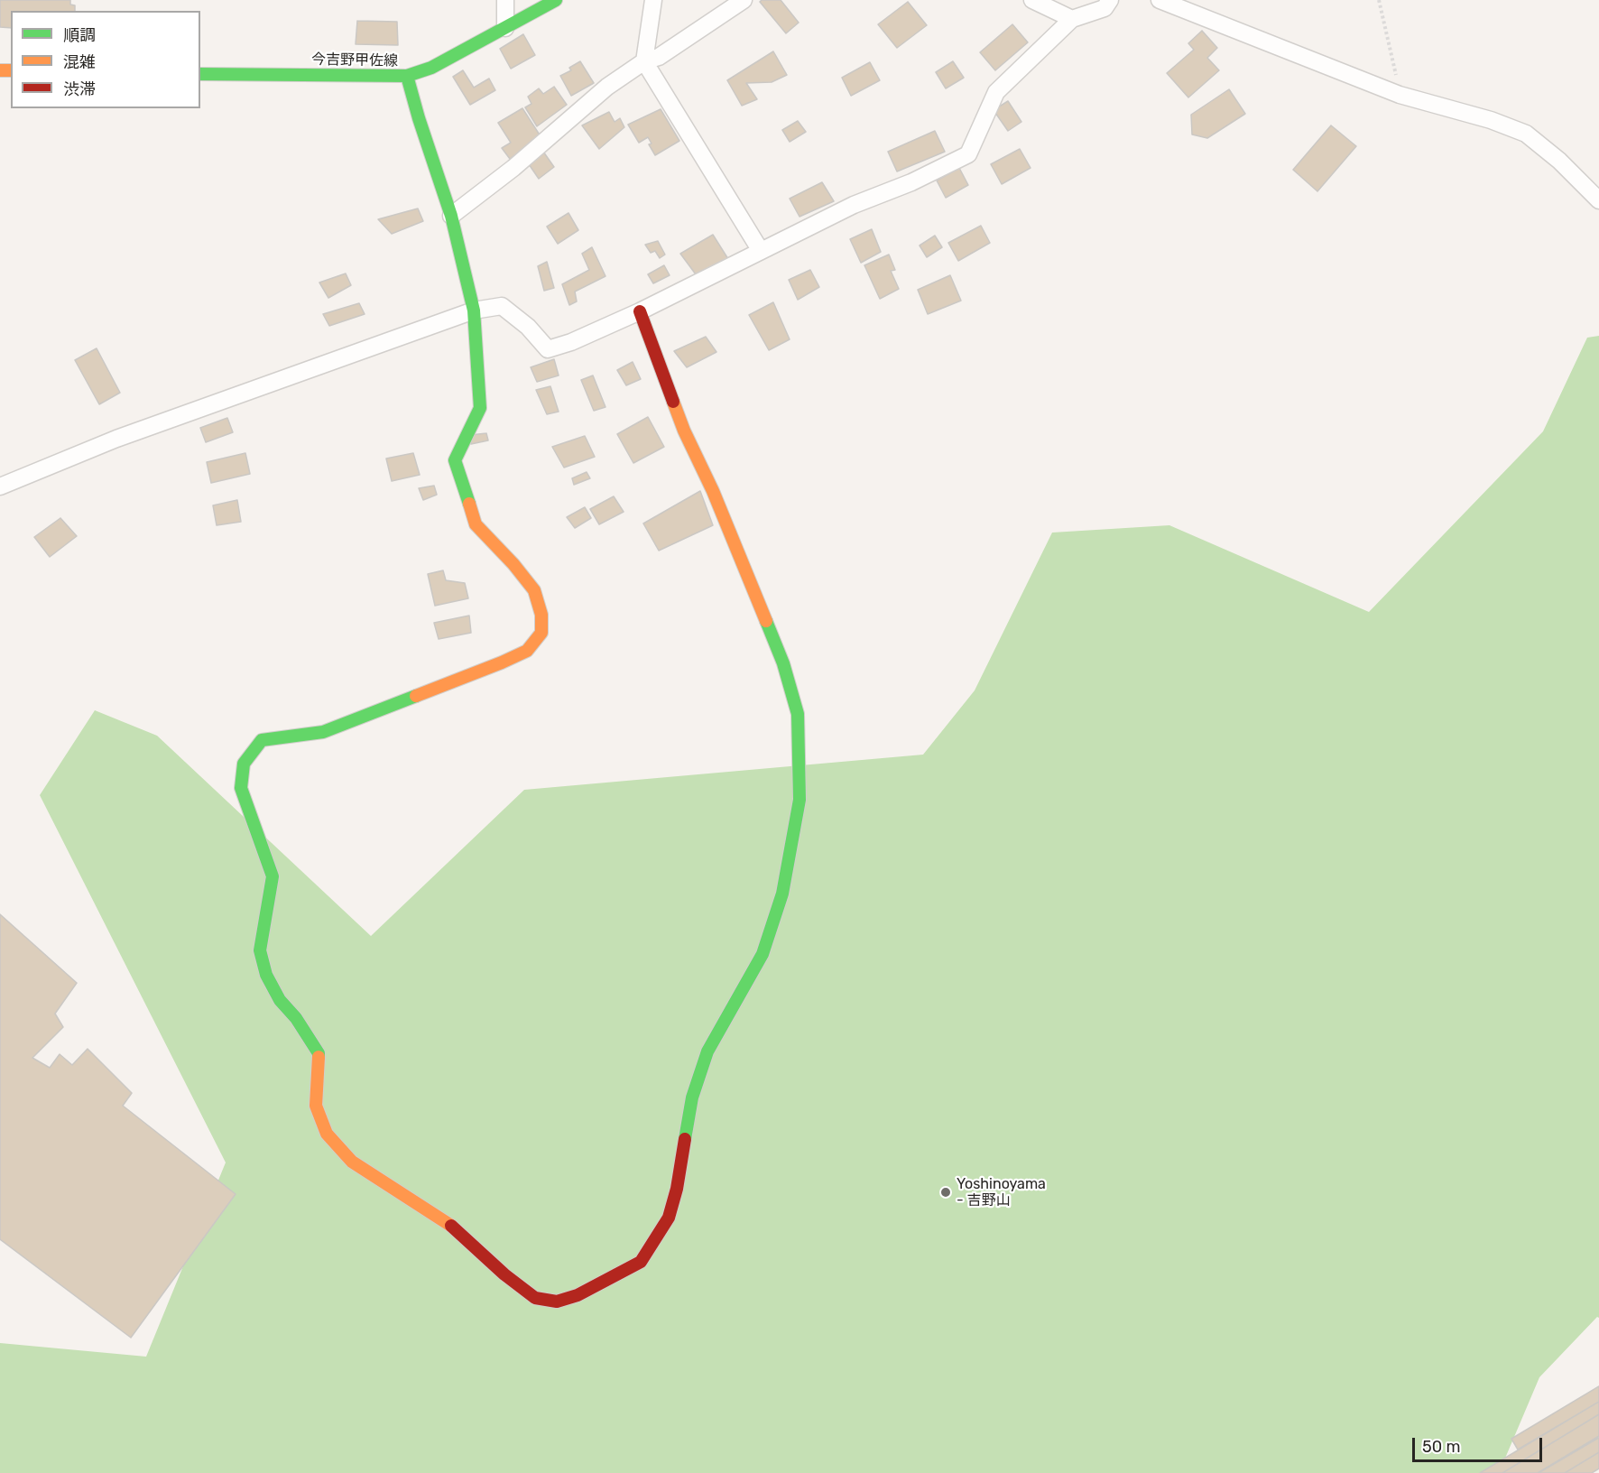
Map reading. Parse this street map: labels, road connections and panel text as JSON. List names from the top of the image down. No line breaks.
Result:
{"streets":{"street":["今吉野甲佐線"]},"places":["Yoshinoyama - 吉野山"],"legend":["順調","混雑","渋滞"],"scale_bar":"50 m"}
